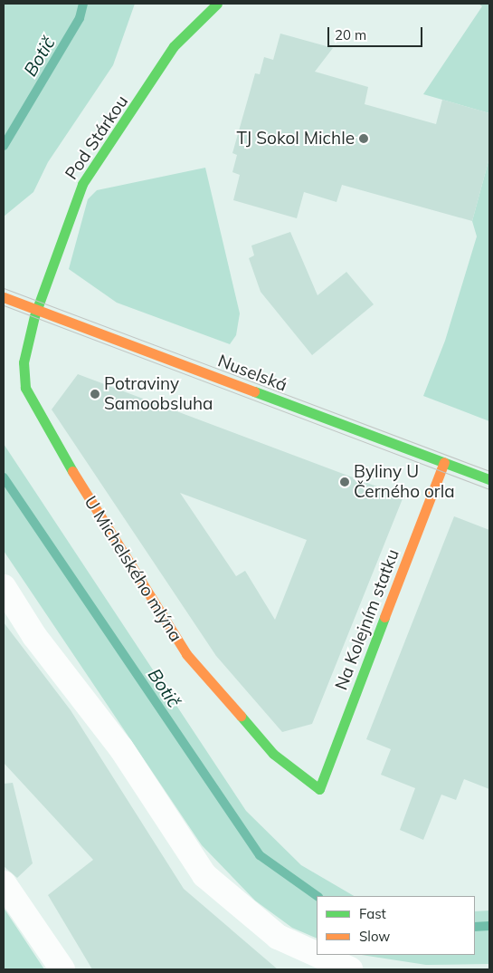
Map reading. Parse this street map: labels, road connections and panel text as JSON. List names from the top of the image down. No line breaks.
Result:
{"streets":{"street":["Pod Stárkou","Nuselská","U Michelského mlýna","Na Kolejním statku"]},"crossings":[["Pod Stárkou","Nuselská"],["Pod Stárkou","U Michelského mlýna"],["Nuselská","U Michelského mlýna"],["Nuselská","Na Kolejním statku"],["U Michelského mlýna","Na Kolejním statku"]],"water":["Botič"],"places":["TJ Sokol Michle","Potraviny Samoobsluha","Byliny U Černého orla"],"legend":["Fast","Slow"],"scale_bar":"20 m"}
